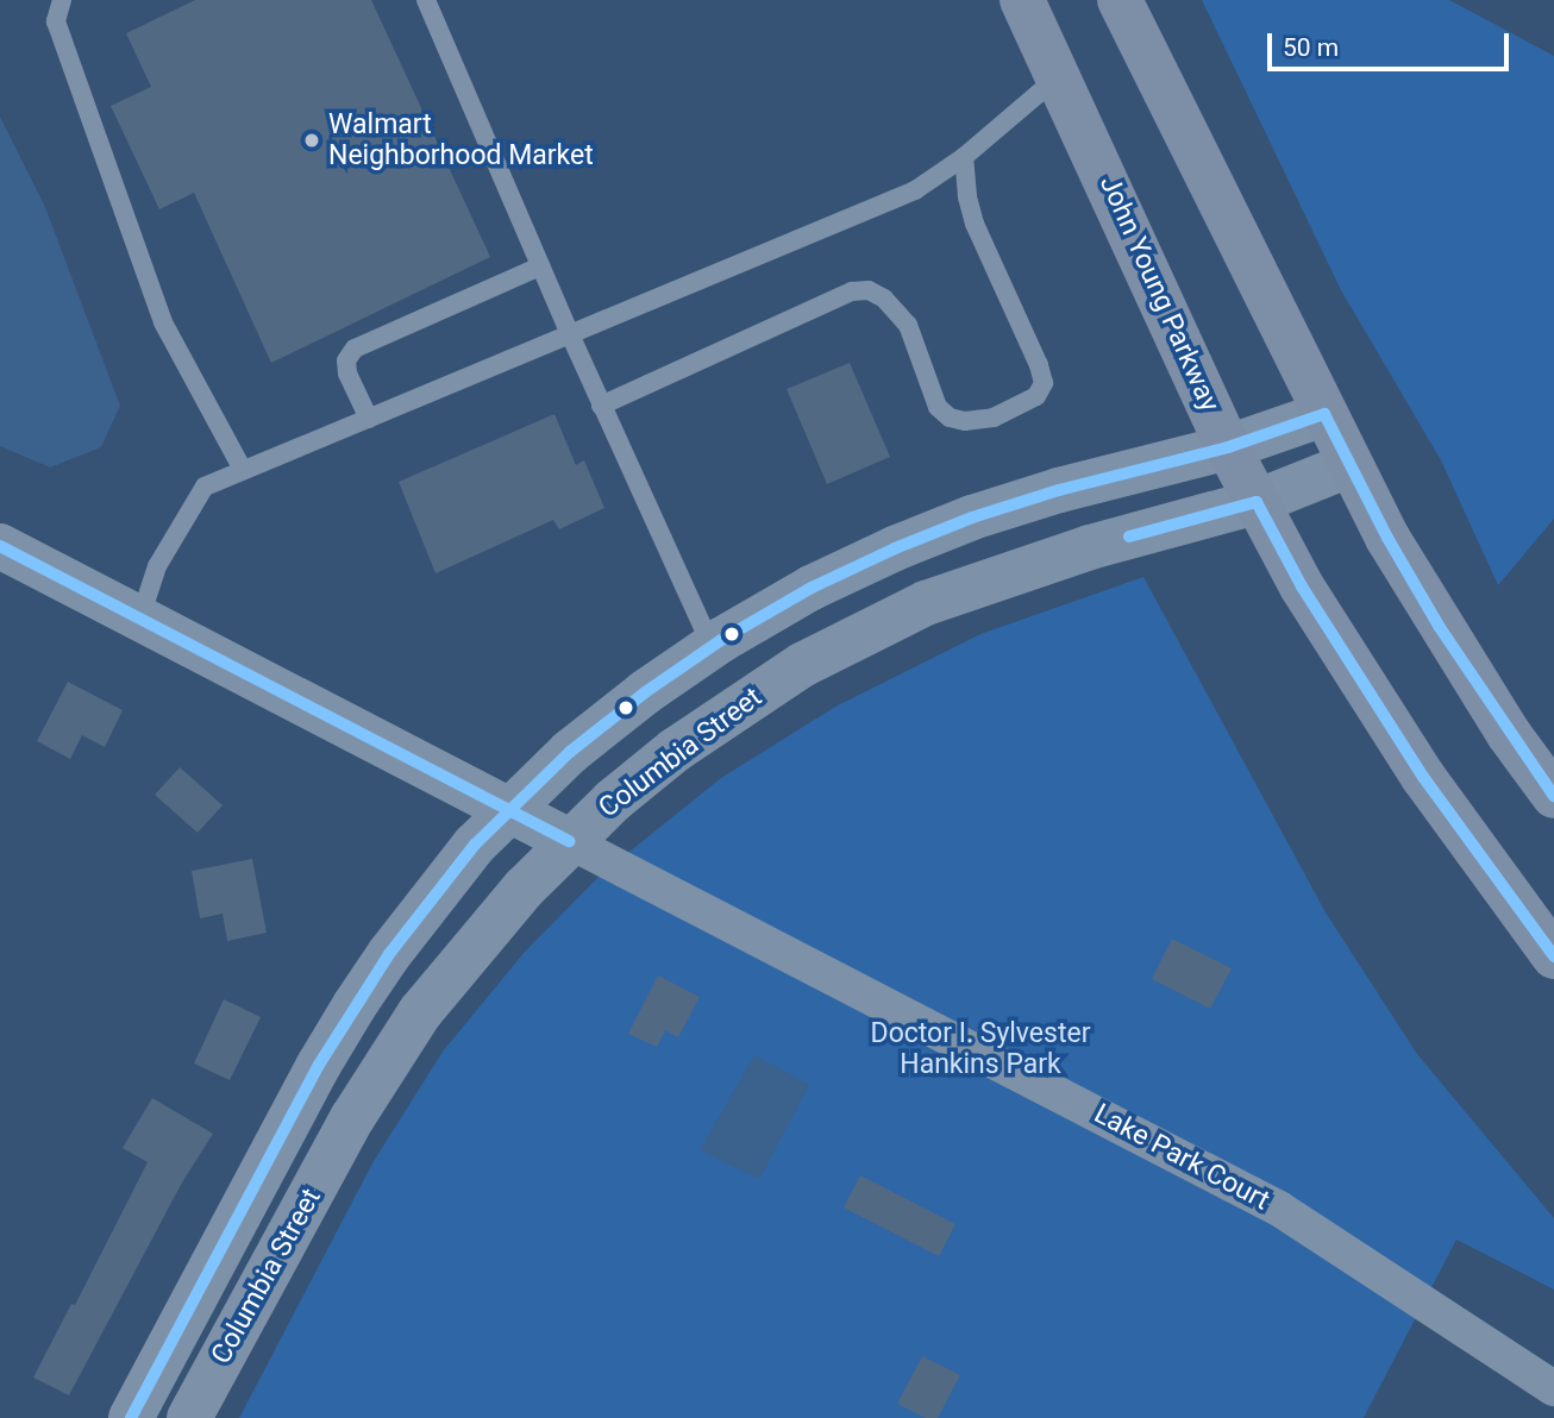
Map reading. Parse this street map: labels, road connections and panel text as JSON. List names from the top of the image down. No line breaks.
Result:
{"streets":{"main road":["John Young Parkway"],"street":["Columbia Street","Lake Park Court"]},"crossings":[["John Young Parkway","Columbia Street"],["Columbia Street","Lake Park Court"]],"parks":["Doctor I. Sylvester Hankins Park"],"places":["Walmart Neighborhood Market"],"scale_bar":"50 m"}
